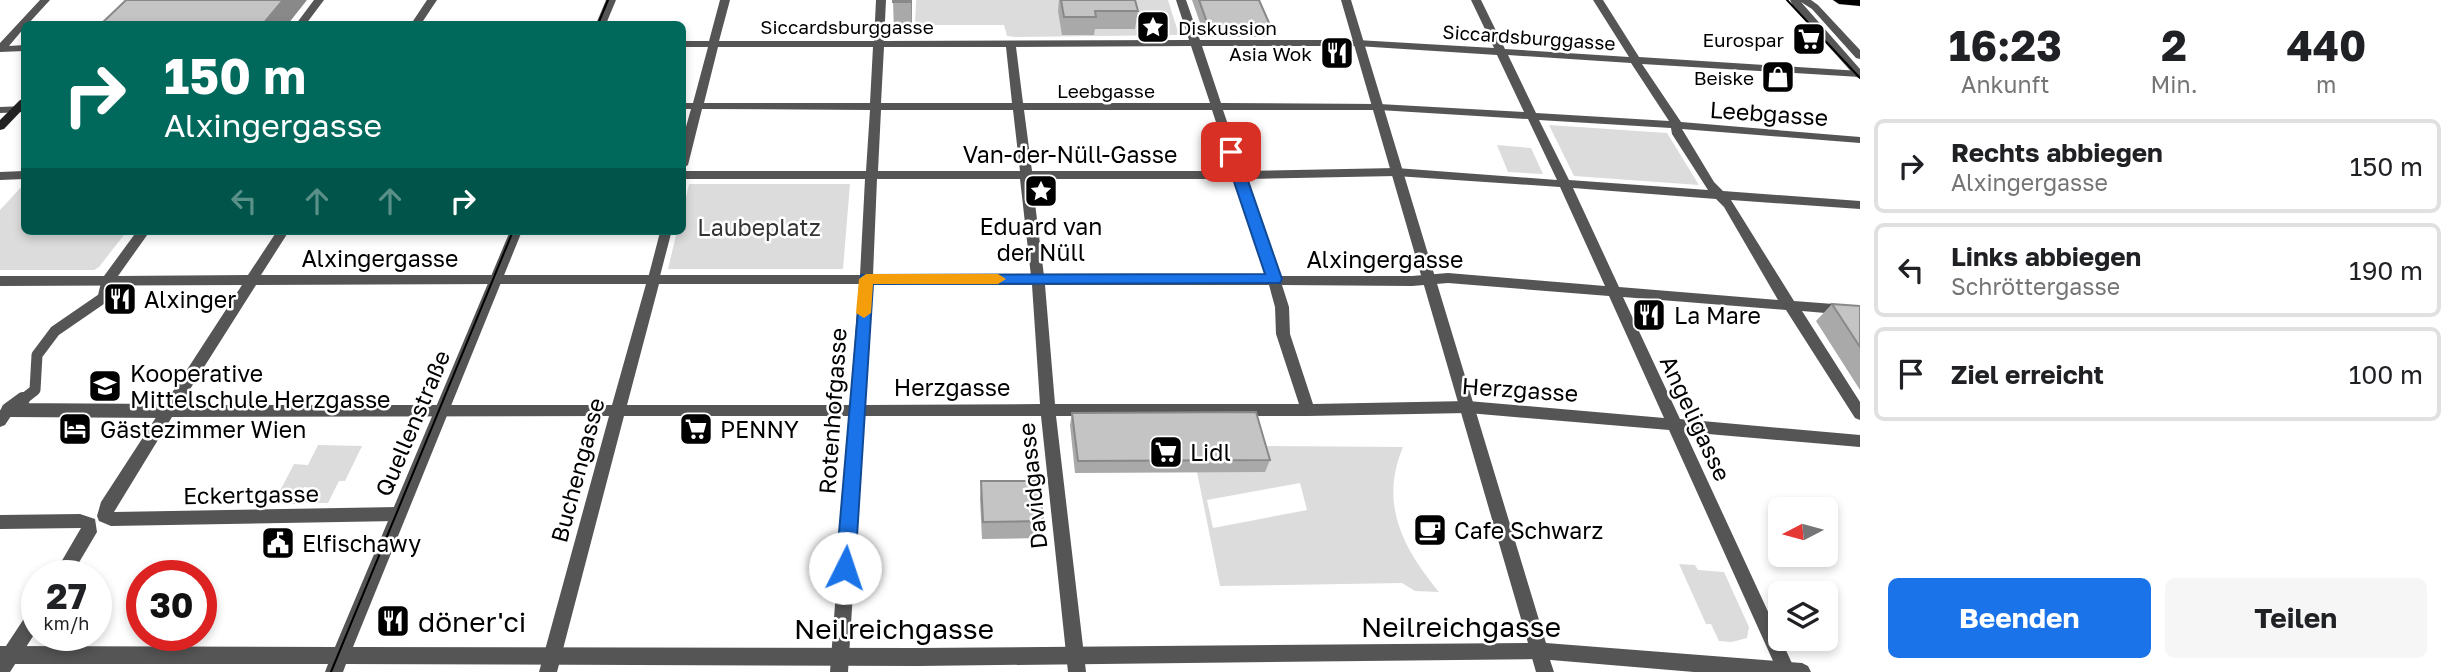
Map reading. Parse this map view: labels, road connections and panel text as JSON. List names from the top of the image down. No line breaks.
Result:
{"streets":{"street":["Siccardsburggasse","Leebgasse","Van-der-Nüll-Gasse","Alxingergasse","Herzgasse","Rotenhofgasse","Angeligasse","Quellenstraße","Buchengasse","Davidgasse","Eckertgasse","Neilreichgasse"]},"crossings":[["Siccardsburggasse","Davidgasse"],["Leebgasse","Angeligasse"],["Leebgasse","Davidgasse"],["Van-der-Nüll-Gasse","Angeligasse"],["Van-der-Nüll-Gasse","Davidgasse"],["Alxingergasse","Rotenhofgasse"],["Alxingergasse","Angeligasse"],["Alxingergasse","Quellenstraße"],["Alxingergasse","Buchengasse"],["Alxingergasse","Davidgasse"],["Herzgasse","Rotenhofgasse"],["Herzgasse","Angeligasse"],["Herzgasse","Quellenstraße"],["Herzgasse","Buchengasse"],["Herzgasse","Davidgasse"],["Rotenhofgasse","Neilreichgasse"],["Angeligasse","Neilreichgasse"],["Quellenstraße","Eckertgasse"],["Quellenstraße","Neilreichgasse"],["Buchengasse","Neilreichgasse"],["Davidgasse","Neilreichgasse"]],"parks":["Laubeplatz"],"places":{"place":["Diskussion","Eduard van der Nüll"],"supermarket":["Eurospar","PENNY","Lidl"],"restaurant":["Asia Wok","Alxinger","La Mare","döner'ci"],"shop":["Beiske"],"school or university":["Kooperative Mittelschule Herzgasse"],"hotel":["Gästezimmer Wien"],"cafe":["Cafe Schwarz"],"public building":["Elfischawy"]},"north":"left","page":{"eta":["16:23","Ankunft","2","Min.","440","m"],"turn":["150 m","Alxingergasse"],"list":[{"name":"Rechts abbiegen","note":"Alxingergasse","value":"150 m"},{"name":"Links abbiegen","note":"Schröttergasse","value":"190 m"},{"name":"Ziel erreicht","value":"100 m"}],"speed":"27 km/h","limit":"30","buttons":["Beenden","Teilen"]}}
